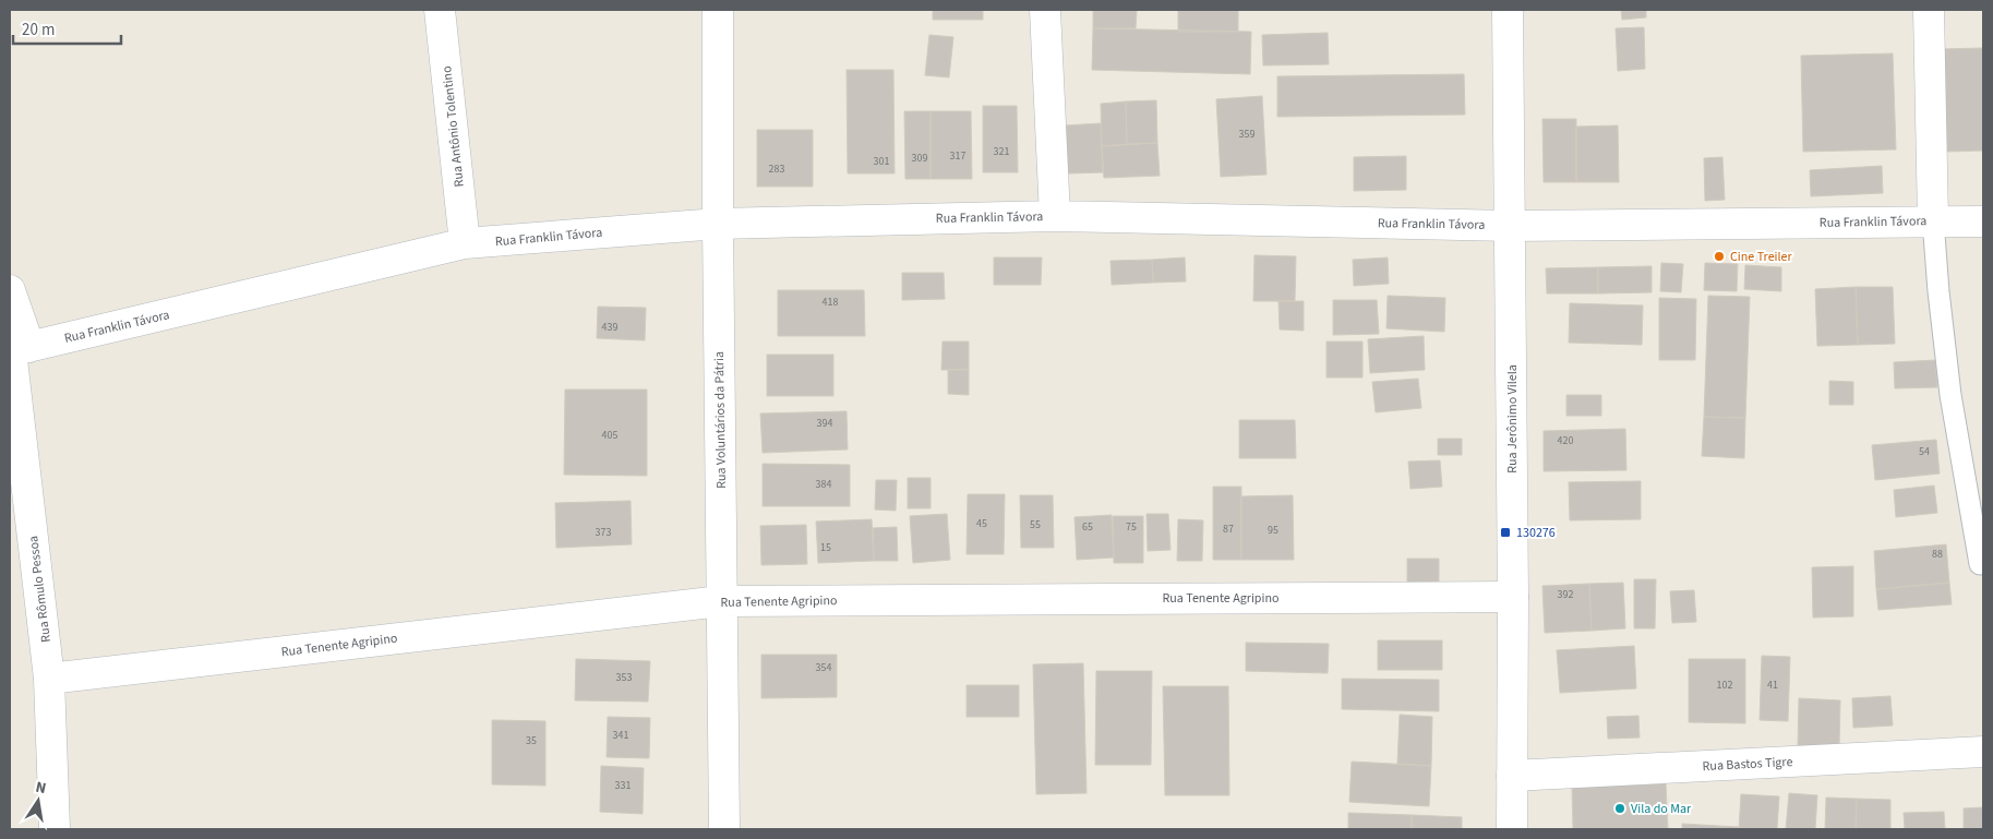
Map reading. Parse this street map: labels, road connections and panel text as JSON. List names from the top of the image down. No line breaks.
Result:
{"streets":{"street":["Rua Antônio Tolentino","Rua Franklin Távora","Rua Jerônimo Vilela","Rua Voluntários da Pátria","Rua Rômulo Pessoa","Rua Tenente Agripino","Rua Bastos Tigre"]},"crossings":[["Rua Antônio Tolentino","Rua Franklin Távora"],["Rua Franklin Távora","Rua Jerônimo Vilela"],["Rua Franklin Távora","Rua Voluntários da Pátria"],["Rua Franklin Távora","Rua Rômulo Pessoa"],["Rua Jerônimo Vilela","Rua Tenente Agripino"],["Rua Jerônimo Vilela","Rua Bastos Tigre"],["Rua Voluntários da Pátria","Rua Tenente Agripino"],["Rua Rômulo Pessoa","Rua Tenente Agripino"]],"places":{"other":["Cine Treiler","Vila do Mar"],"transit":["130276"]},"house_numbers":["359","321","317","309","301","283","418","439","394","405","420","54","384","45","55","65","75","87","95","373","15","88","392","354","353","102","41","341","35","331"],"scale_bar":"20 m","north":"top"}
